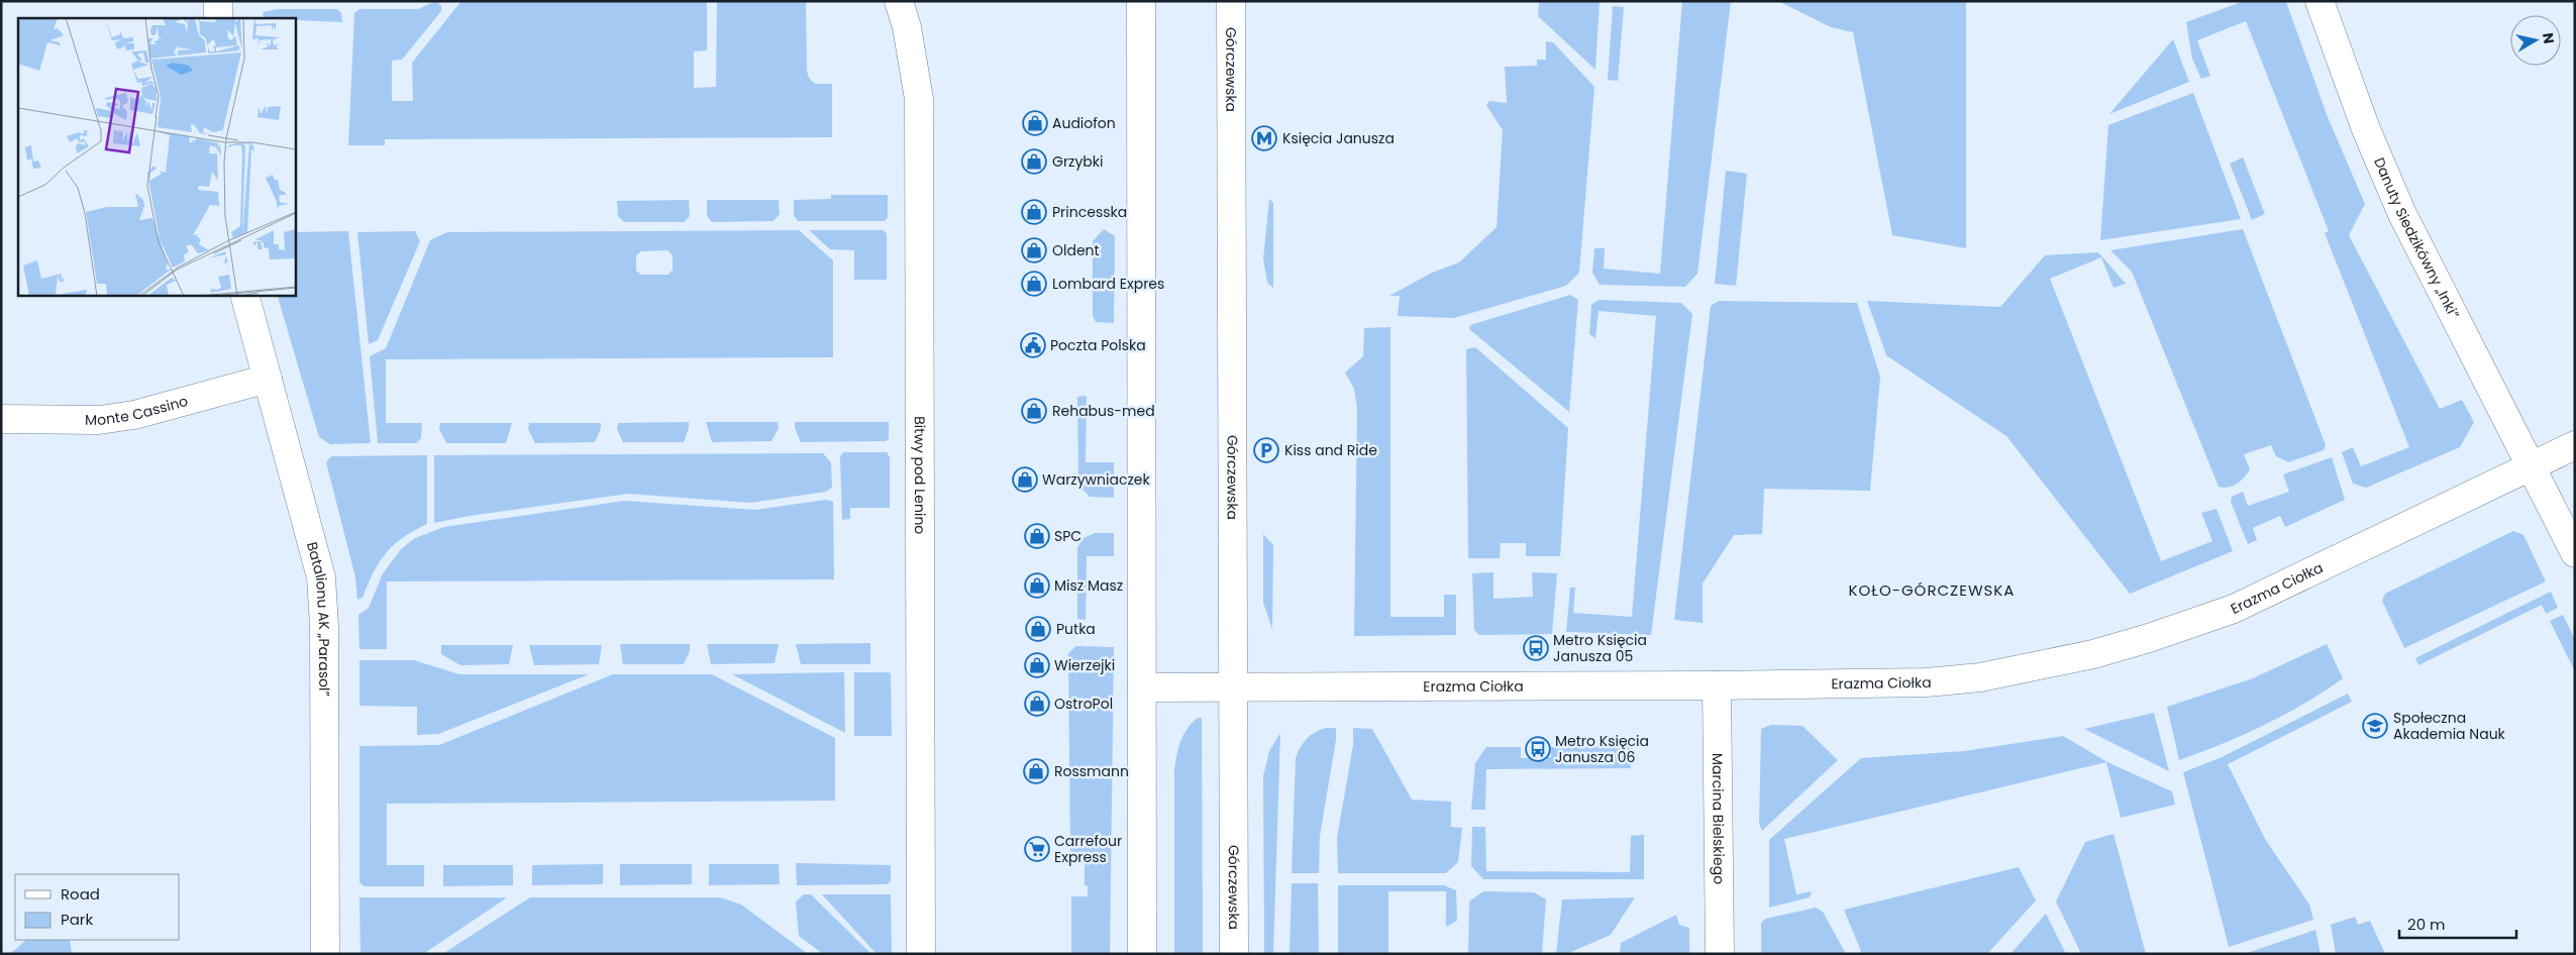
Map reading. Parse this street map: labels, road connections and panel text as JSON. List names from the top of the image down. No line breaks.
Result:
{"streets":{"street":["Górczewska","Danuty Siedzikówny „Inki”","Monte Cassino","Bitwy pod Lenino","Erazma Ciołka","Batalionu AK „Parasol”","Marcina Bielskiego"]},"crossings":[["Górczewska","Erazma Ciołka"],["Danuty Siedzikówny „Inki”","Erazma Ciołka"],["Monte Cassino","Batalionu AK „Parasol”"],["Erazma Ciołka","Marcina Bielskiego"]],"districts":["KOŁO-GÓRCZEWSKA"],"places":{"shop":["Audiofon","Grzybki","Princesska","Oldent","Lombard Expres","Rehabus-med","Warzywniaczek","SPC","Misz Masz","Putka","Wierzejki","OstroPol","Rossmann"],"metro station":["Księcia Janusza"],"public building":["Poczta Polska"],"parking":["Kiss and Ride"],"bus stop":["Metro Księcia Janusza 05","Metro Księcia Janusza 06"],"school or university":["Społeczna Akademia Nauk"],"supermarket":["Carrefour Express"]},"legend":["Road","Park"],"scale_bar":"20 m","north":"right"}
